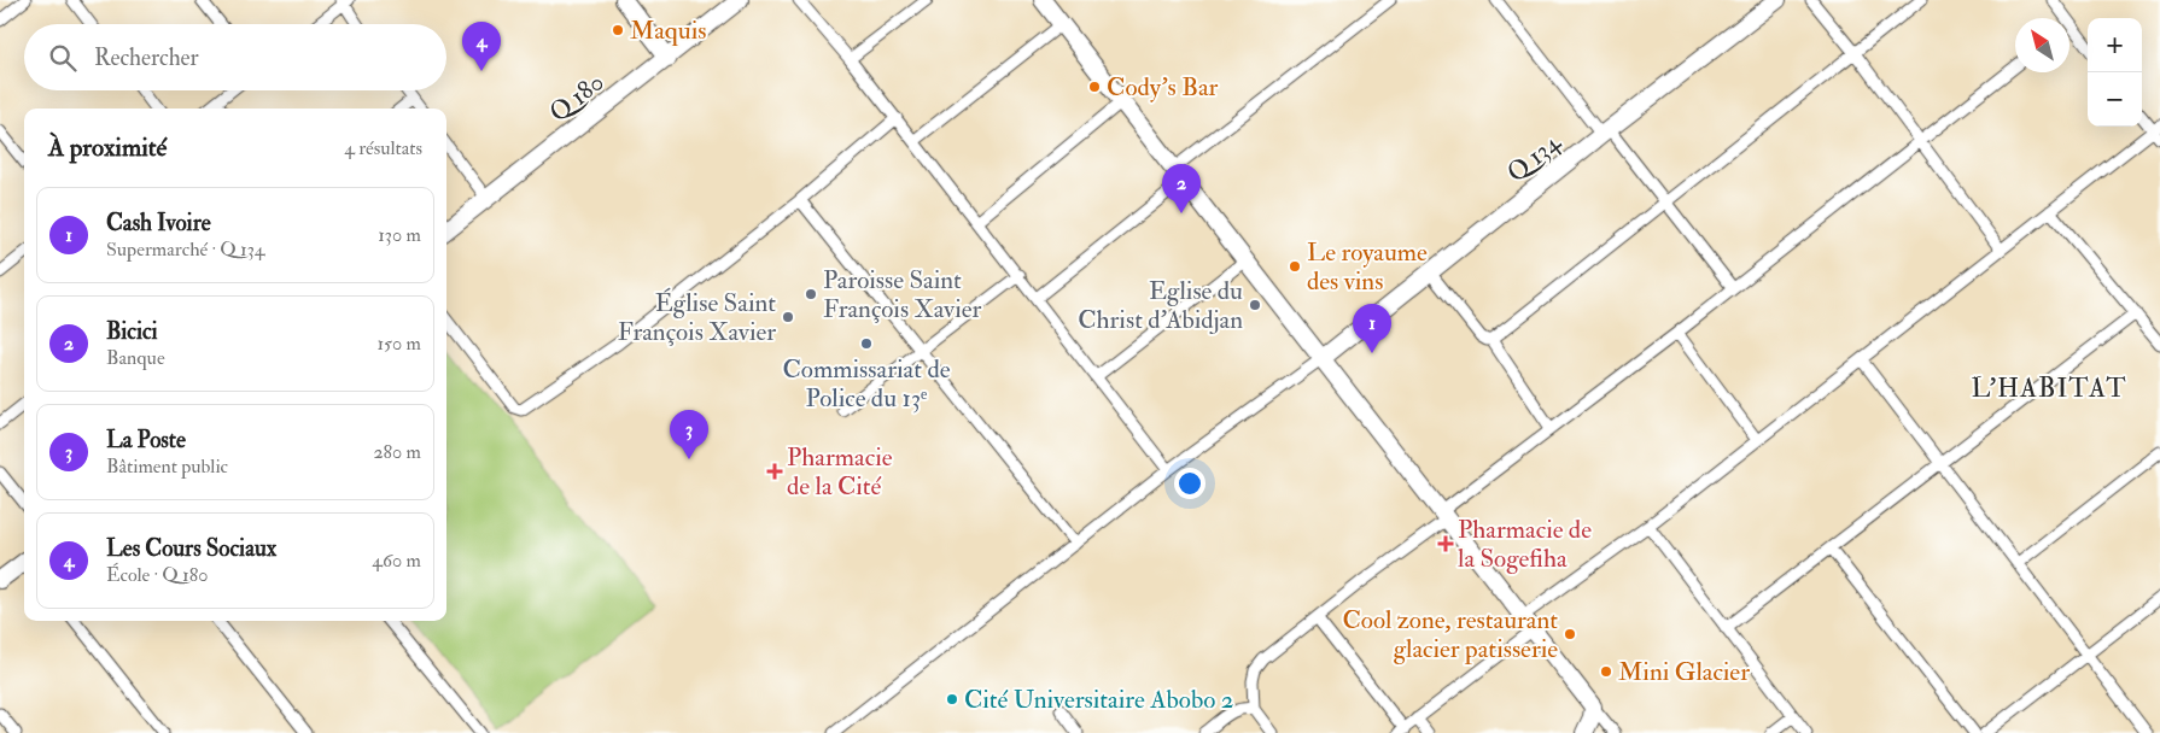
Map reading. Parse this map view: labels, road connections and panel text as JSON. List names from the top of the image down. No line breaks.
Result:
{"streets":{"street":["Q 180","Q 134"]},"districts":["L’HABITAT"],"places":{"other":["Maquis","Cody's Bar","Le royaume des vins","Paroisse Saint François Xavier","Eglise du Christ d'Abidjan","Église Saint François Xavier","Commissariat de Police du 13ᵉ","Cool zone, restaurant glacier patisserie","Mini Glacier","Cité Universitaire Abobo 2"],"health":["Pharmacie de la Cité","Pharmacie de la Sogefiha"]},"north":"top left","page":{"map_buttons":["+","−"],"pins":["4","2","1","3"],"search":"Rechercher","heading":["À proximité","4 résultats"],"list":[{"mark":"1","name":"Cash Ivoire","note":"Supermarché · Q 134","value":"130 m"},{"mark":"2","name":"Bicici","note":"Banque","value":"150 m"},{"mark":"3","name":"La Poste","note":"Bâtiment public","value":"280 m"},{"mark":"4","name":"Les Cours Sociaux","note":"École · Q 180","value":"460 m"}]}}
